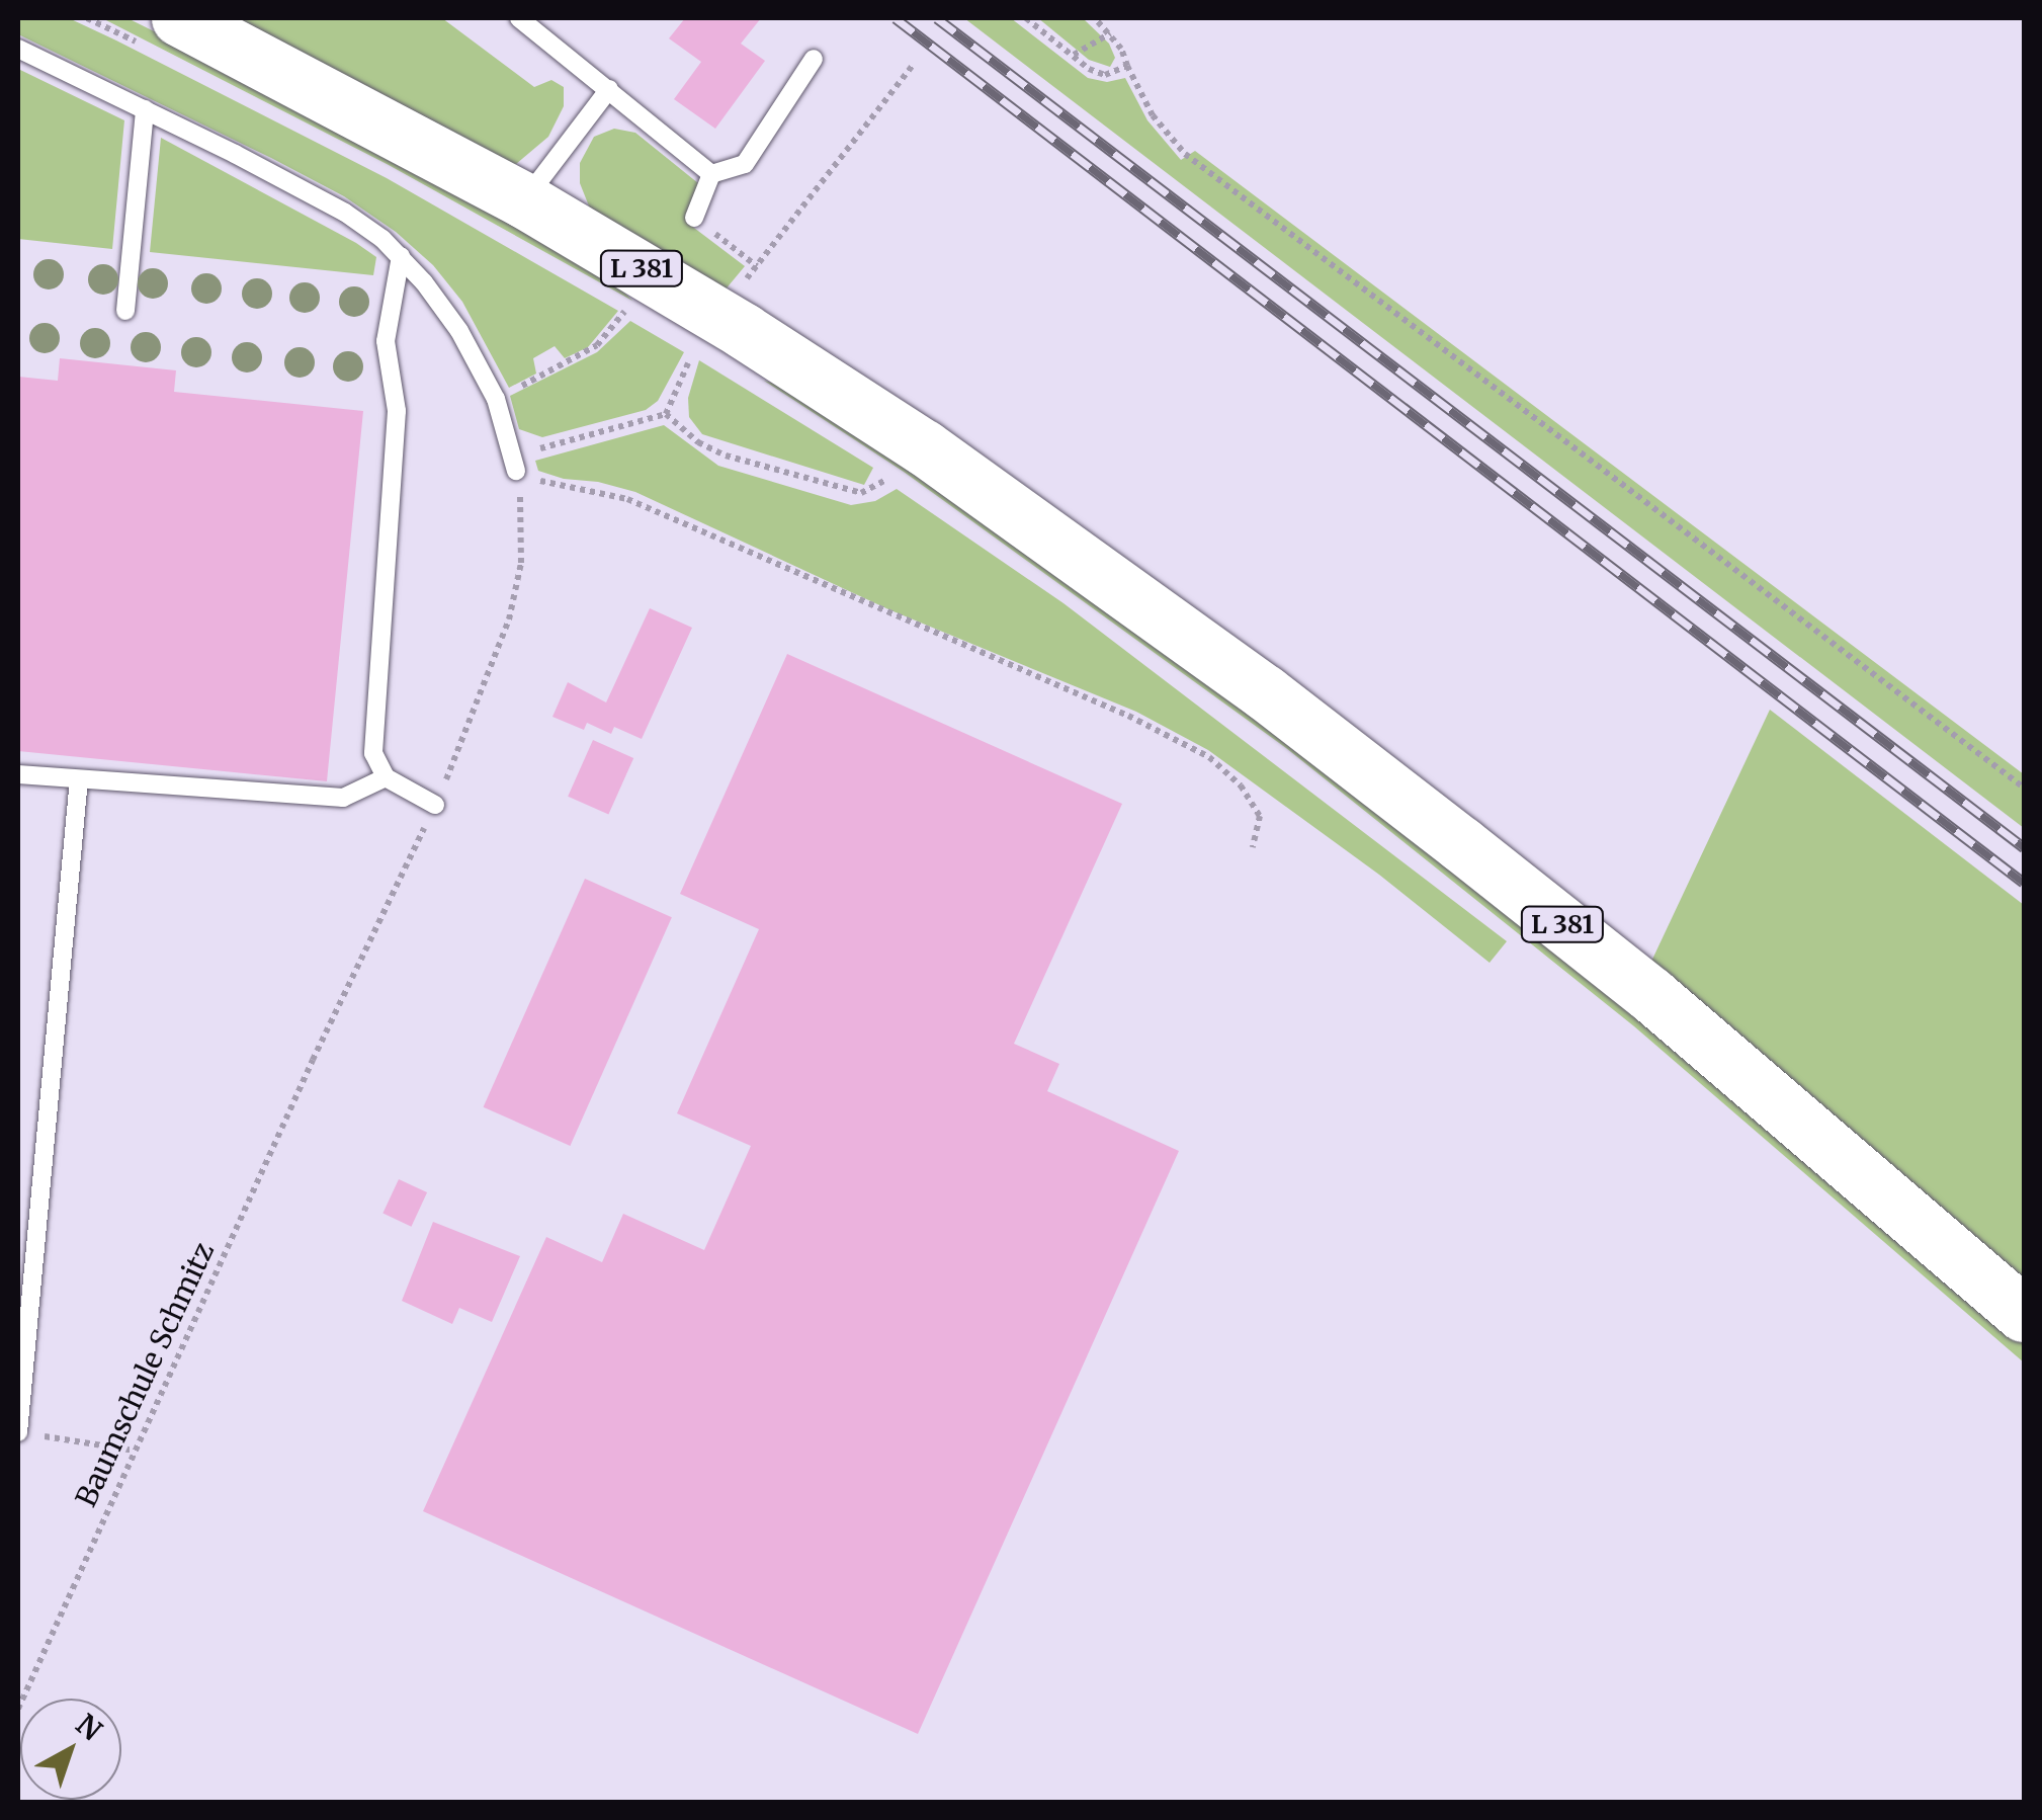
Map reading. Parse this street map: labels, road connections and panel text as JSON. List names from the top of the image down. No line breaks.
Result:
{"streets":{"main road":["L 381"],"path":["Baumschule Schmitz"]},"north":"top right"}
